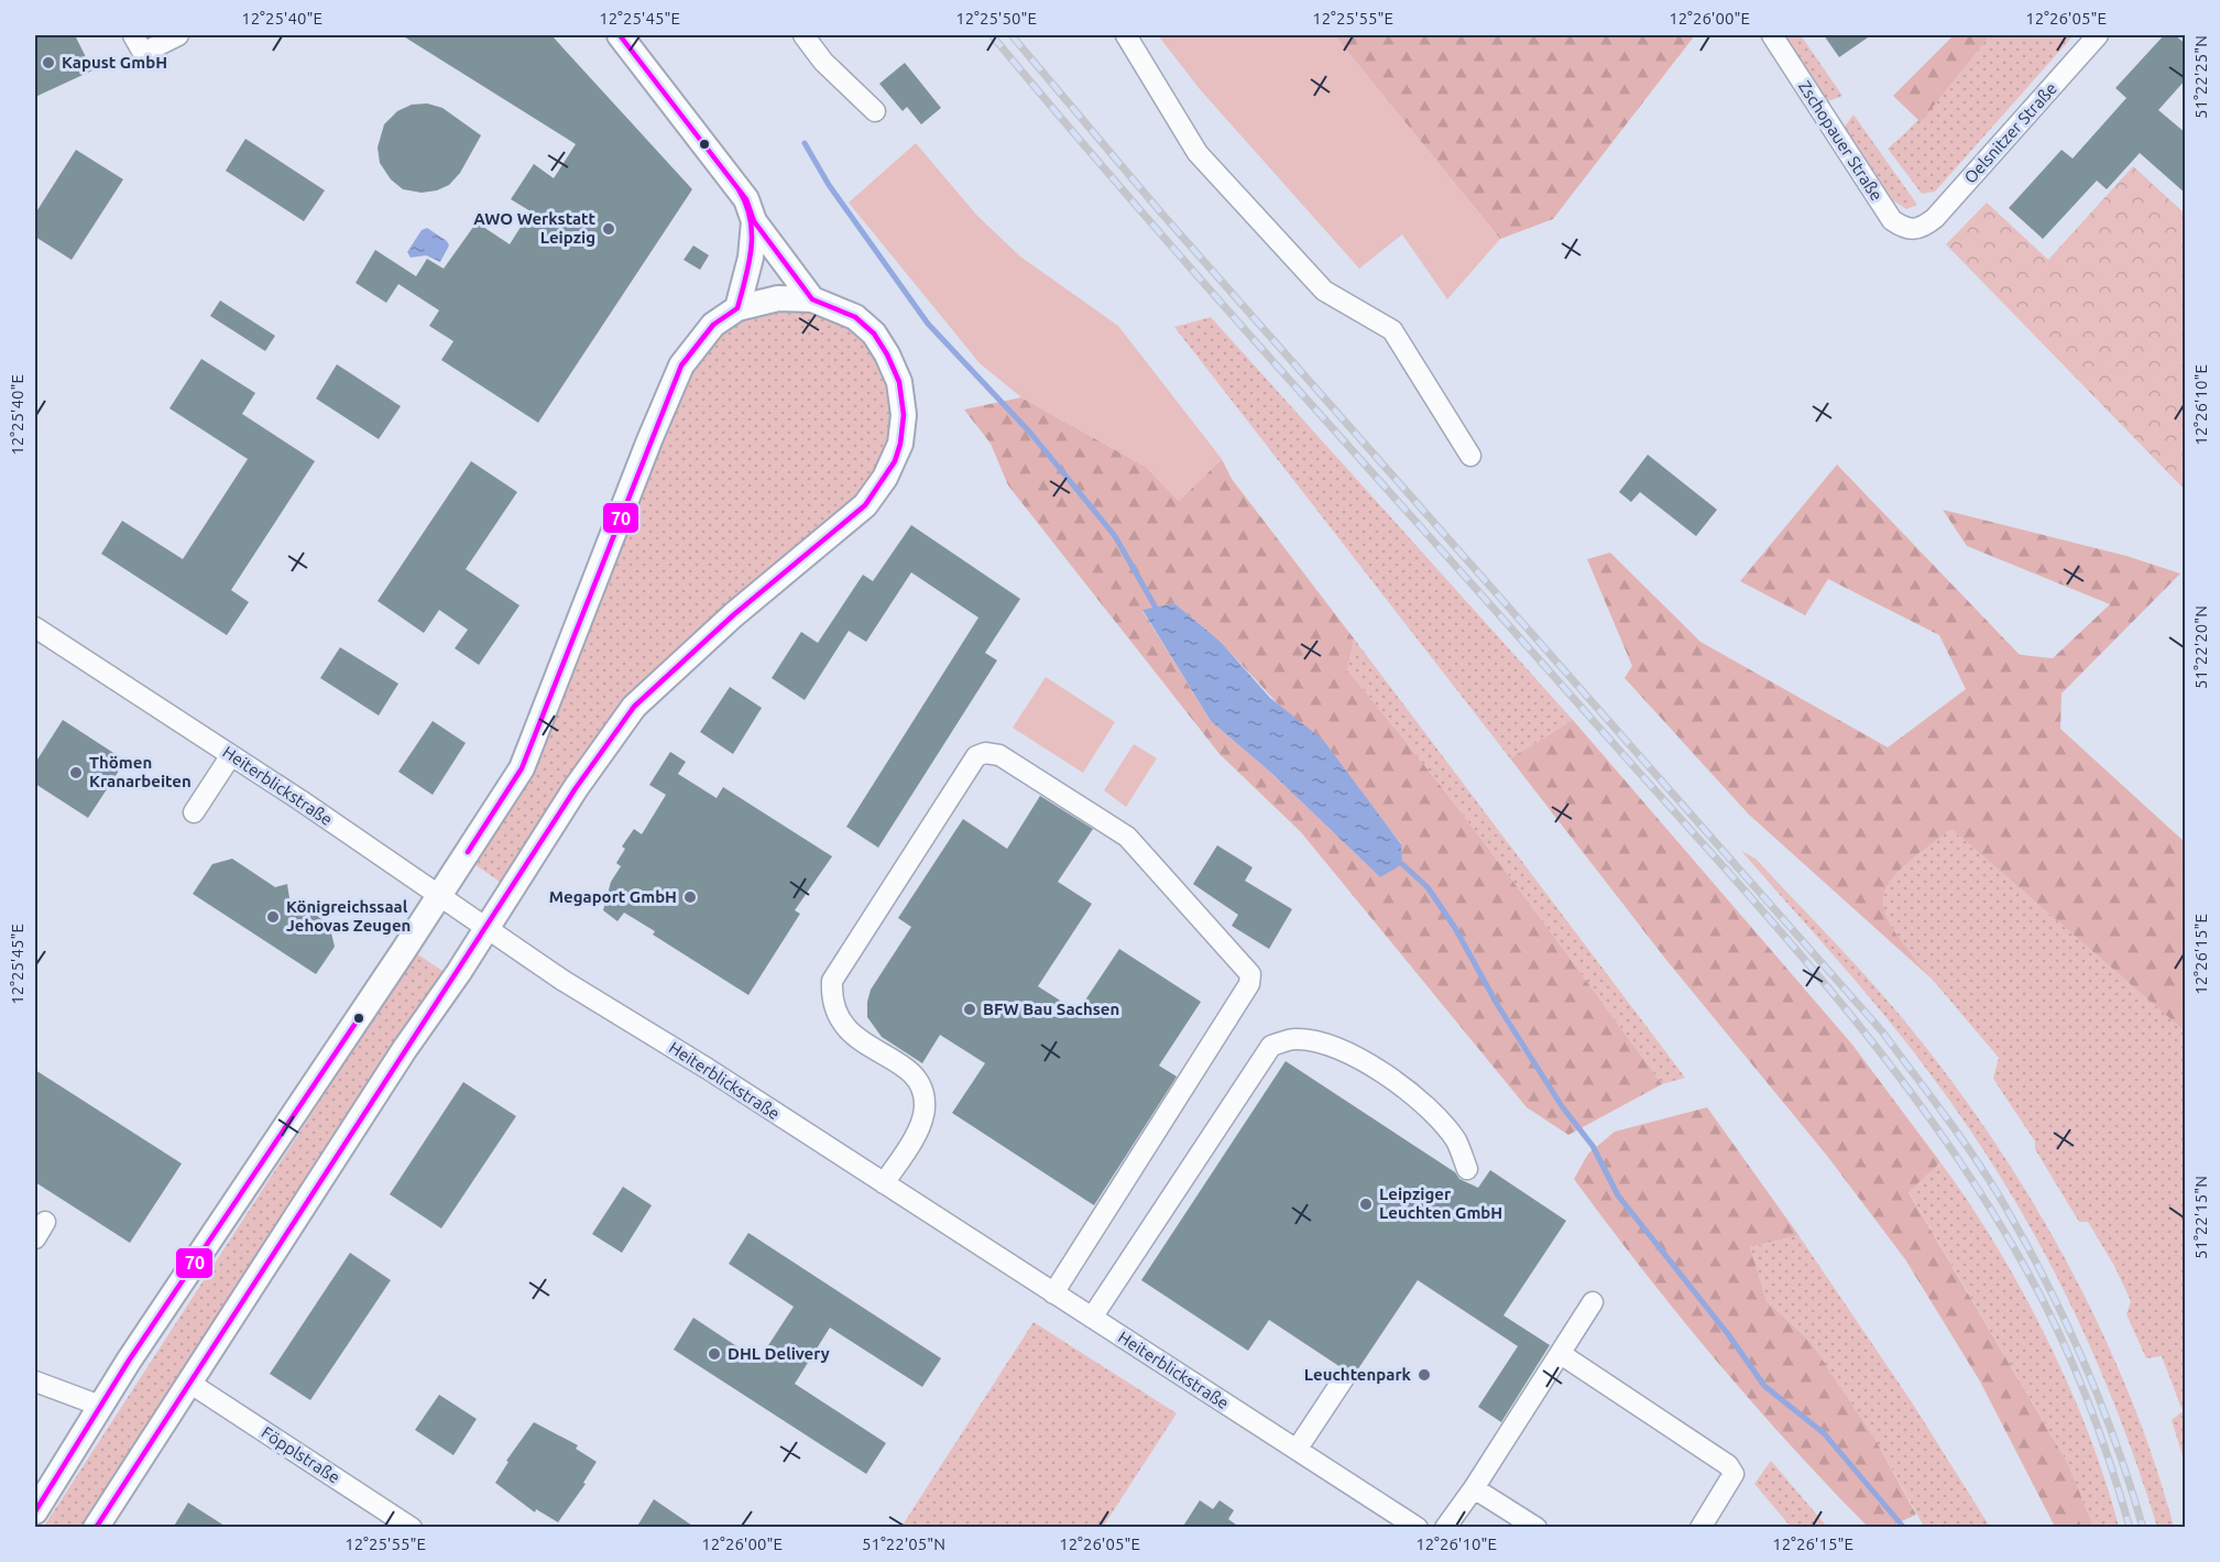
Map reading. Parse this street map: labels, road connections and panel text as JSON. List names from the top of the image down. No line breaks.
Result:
{"streets":{"street":["Oelsnitzer Straße","Zschopauer Straße","Heiterblickstraße","Föpplstraße"]},"crossings":[["Oelsnitzer Straße","Zschopauer Straße"]],"places":["Kapust GmbH","AWO Werkstatt Leipzig","Thömen Kranarbeiten","Megaport GmbH","Königreichssaal Jehovas Zeugen","BFW Bau Sachsen","Leipziger Leuchten GmbH","DHL Delivery","Leuchtenpark"],"lines":["transit line 70"],"coordinates":["12°25'40\"E","12°25'45\"E","12°25'50\"E","12°25'55\"E","12°26'00\"E","12°26'05\"E","51°22'25\"N","12°26'10\"E","51°22'20\"N","12°26'15\"E","51°22'15\"N","51°22'05\"N"]}
